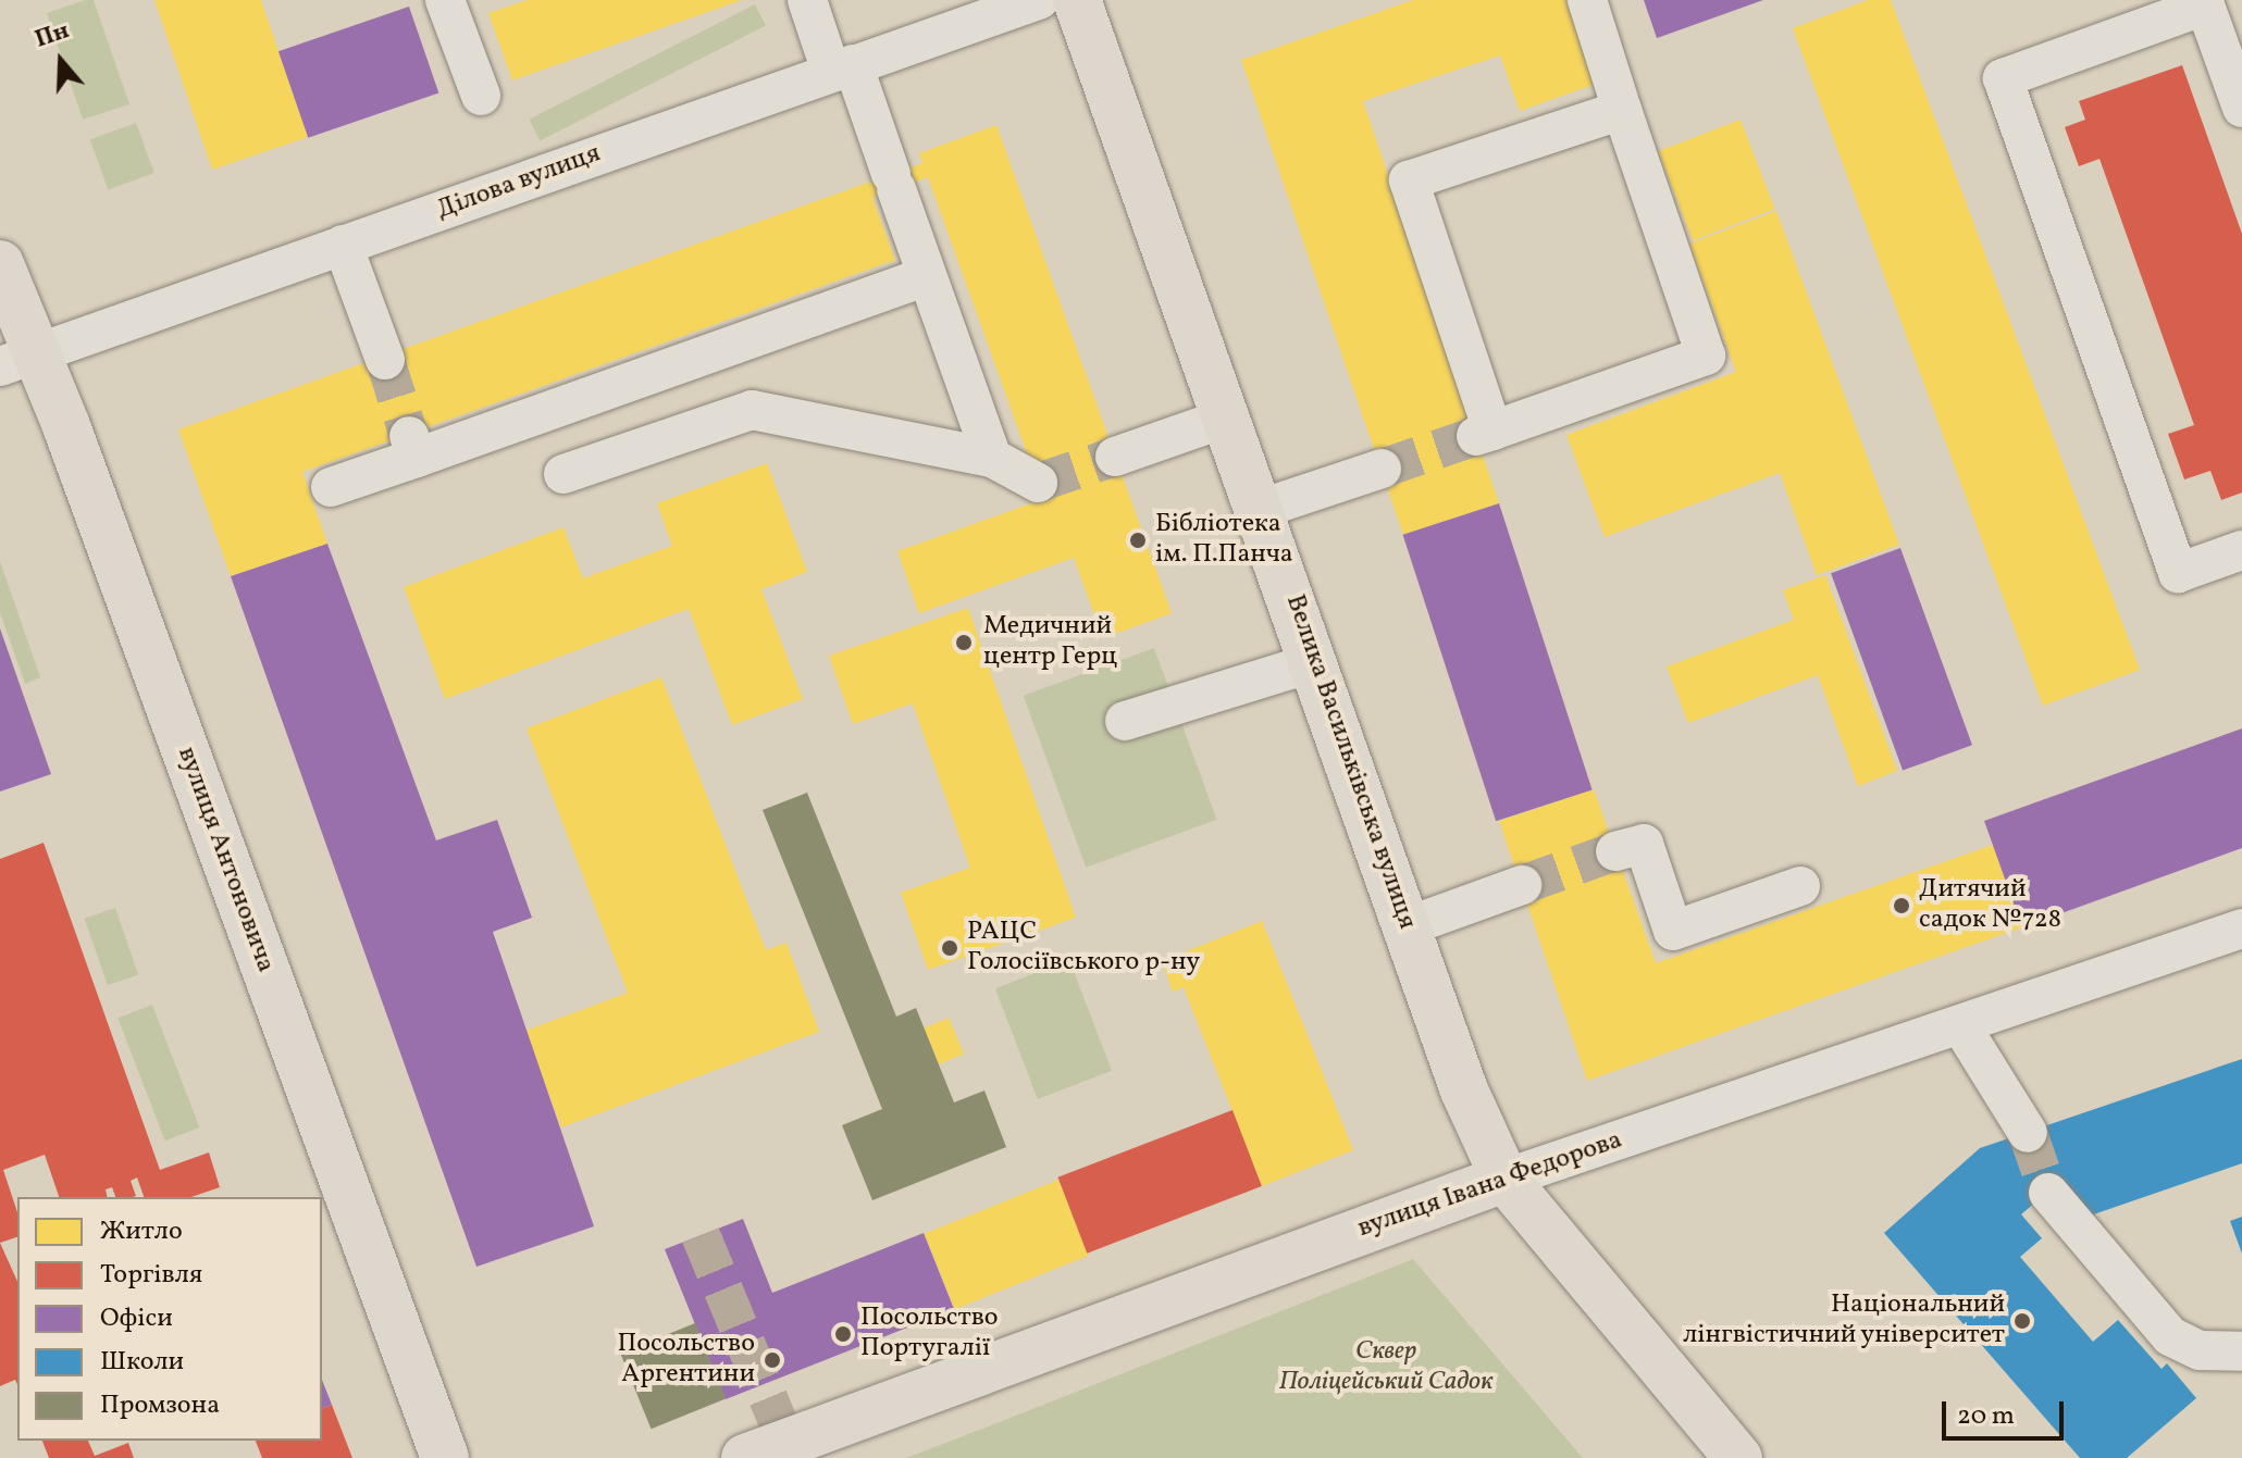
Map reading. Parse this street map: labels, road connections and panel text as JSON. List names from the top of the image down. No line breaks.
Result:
{"streets":{"main road":["Велика Васильківська вулиця","вулиця Антоновича","вулиця Івана Федорова"],"street":["Ділова вулиця"]},"crossings":[["Ділова вулиця","вулиця Антоновича"],["Велика Васильківська вулиця","вулиця Івана Федорова"]],"parks":["Сквер Поліцейський Садок"],"places":["Бібліотека ім. П.Панча","Медичний центр Герц","Дитячий садок №728","РАЦС Голосіївського р-ну","Національний лінгвістичний університет","Посольство Португалії","Посольство Аргентини"],"legend":["Житло","Торгівля","Офіси","Школи","Промзона"],"scale_bar":"20 m","north":"top"}
